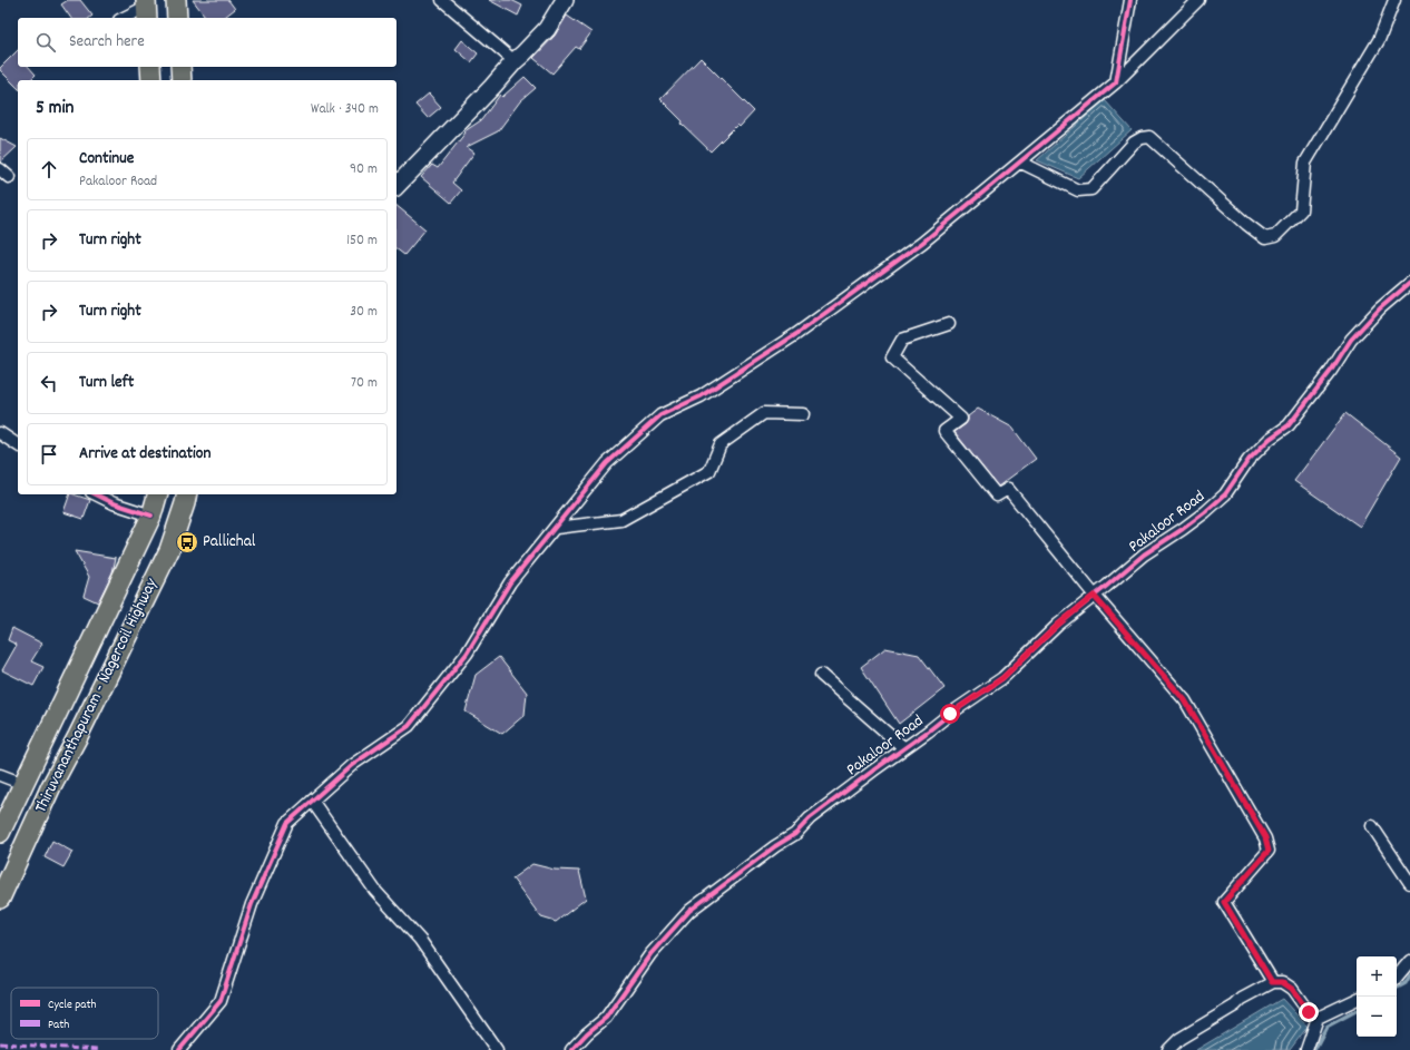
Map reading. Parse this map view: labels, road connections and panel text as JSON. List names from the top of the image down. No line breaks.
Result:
{"streets":{"main road":["Thiruvananthapuram - Nagercoil Highway"],"street":["Pakaloor Road"]},"places":{"bus stop":["Pallichal"]},"legend":["Cycle path","Path"],"page":{"search":"Search here","heading":["5 min","Walk · 340 m"],"list":[["Continue","Pakaloor Road","90 m"],["Turn right","150 m"],["Turn right","30 m"],["Turn left","70 m"],"Arrive at destination"],"map_buttons":["+","−"]}}
